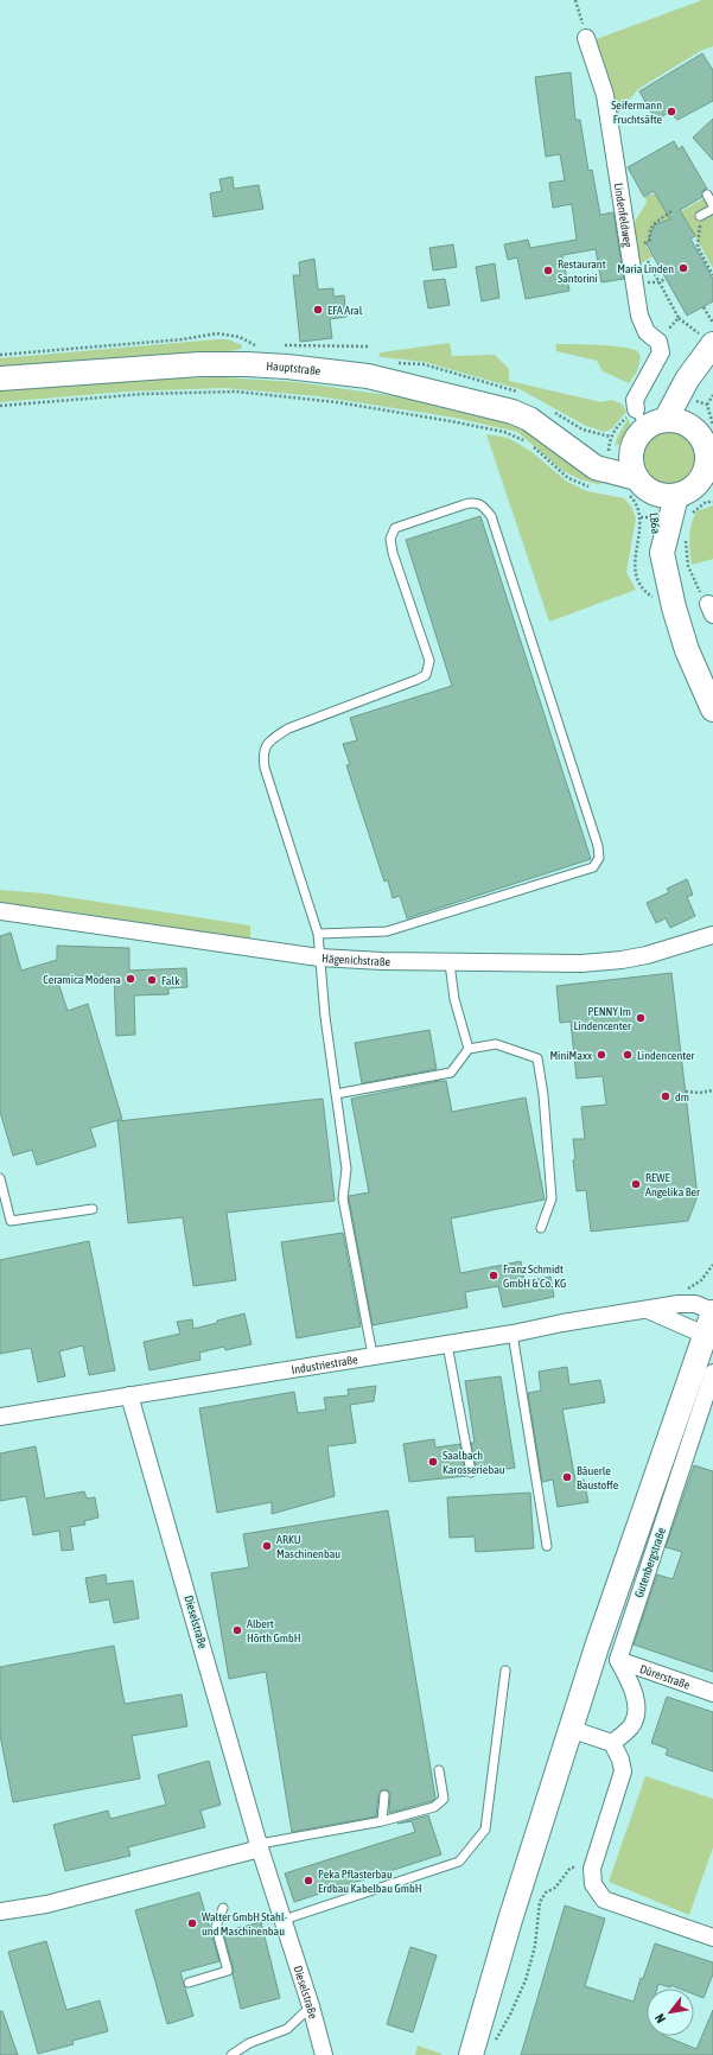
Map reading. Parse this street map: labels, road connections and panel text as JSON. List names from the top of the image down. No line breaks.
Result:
{"streets":{"main road":["Hauptstraße","L86a"],"street":["Lindenfeldweg","Hägenichstraße","Industriestraße","Gutenbergstraße","Dieselstraße","Dürerstraße"]},"crossings":[["Hauptstraße","L86a"],["Industriestraße","Dieselstraße"],["Gutenbergstraße","Dürerstraße"]],"places":["Seifermann Fruchtsäfte","Maria Linden","Restaurant Santorini","EFA Aral","Ceramica Modena","Falk","PENNY Im Lindencenter","MiniMaxx","Lindencenter","dm","REWE Angelika Ber","Franz Schmidt GmbH & Co. KG","Saalbach Karosseriebau","Bäuerle Baustoffe","ARKU Maschinenbau","Albert Hörth GmbH","Peka Pflasterbau Erdbau Kabelbau GmbH","Walter GmbH Stahl- und Maschinenbau"],"north":"bottom left"}
